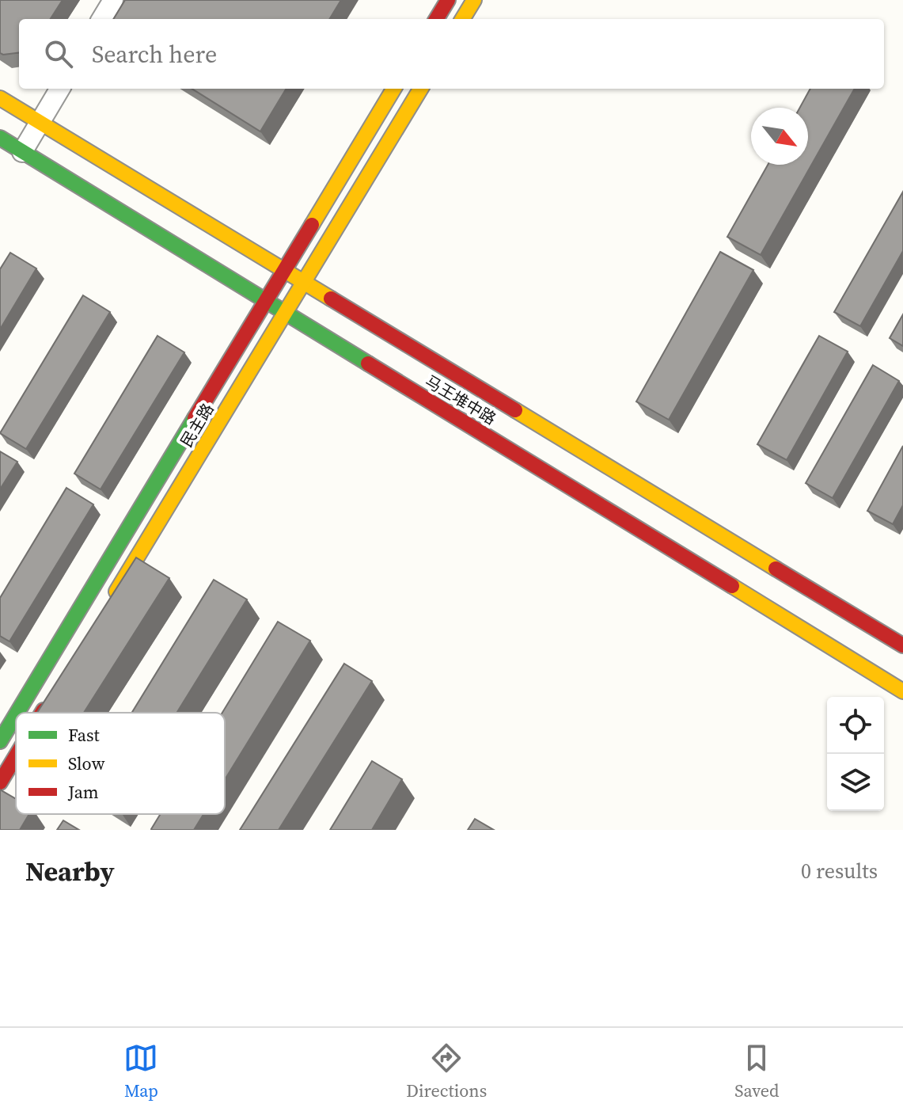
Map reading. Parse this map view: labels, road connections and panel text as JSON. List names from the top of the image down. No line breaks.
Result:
{"streets":{"main road":["马王堆中路","民主路"]},"crossings":[["马王堆中路","民主路"]],"legend":["Fast","Slow","Jam"],"north":"bottom right","page":{"search":"Search here","heading":["Nearby","0 results"],"nav":["Map","Directions","Saved"]}}
